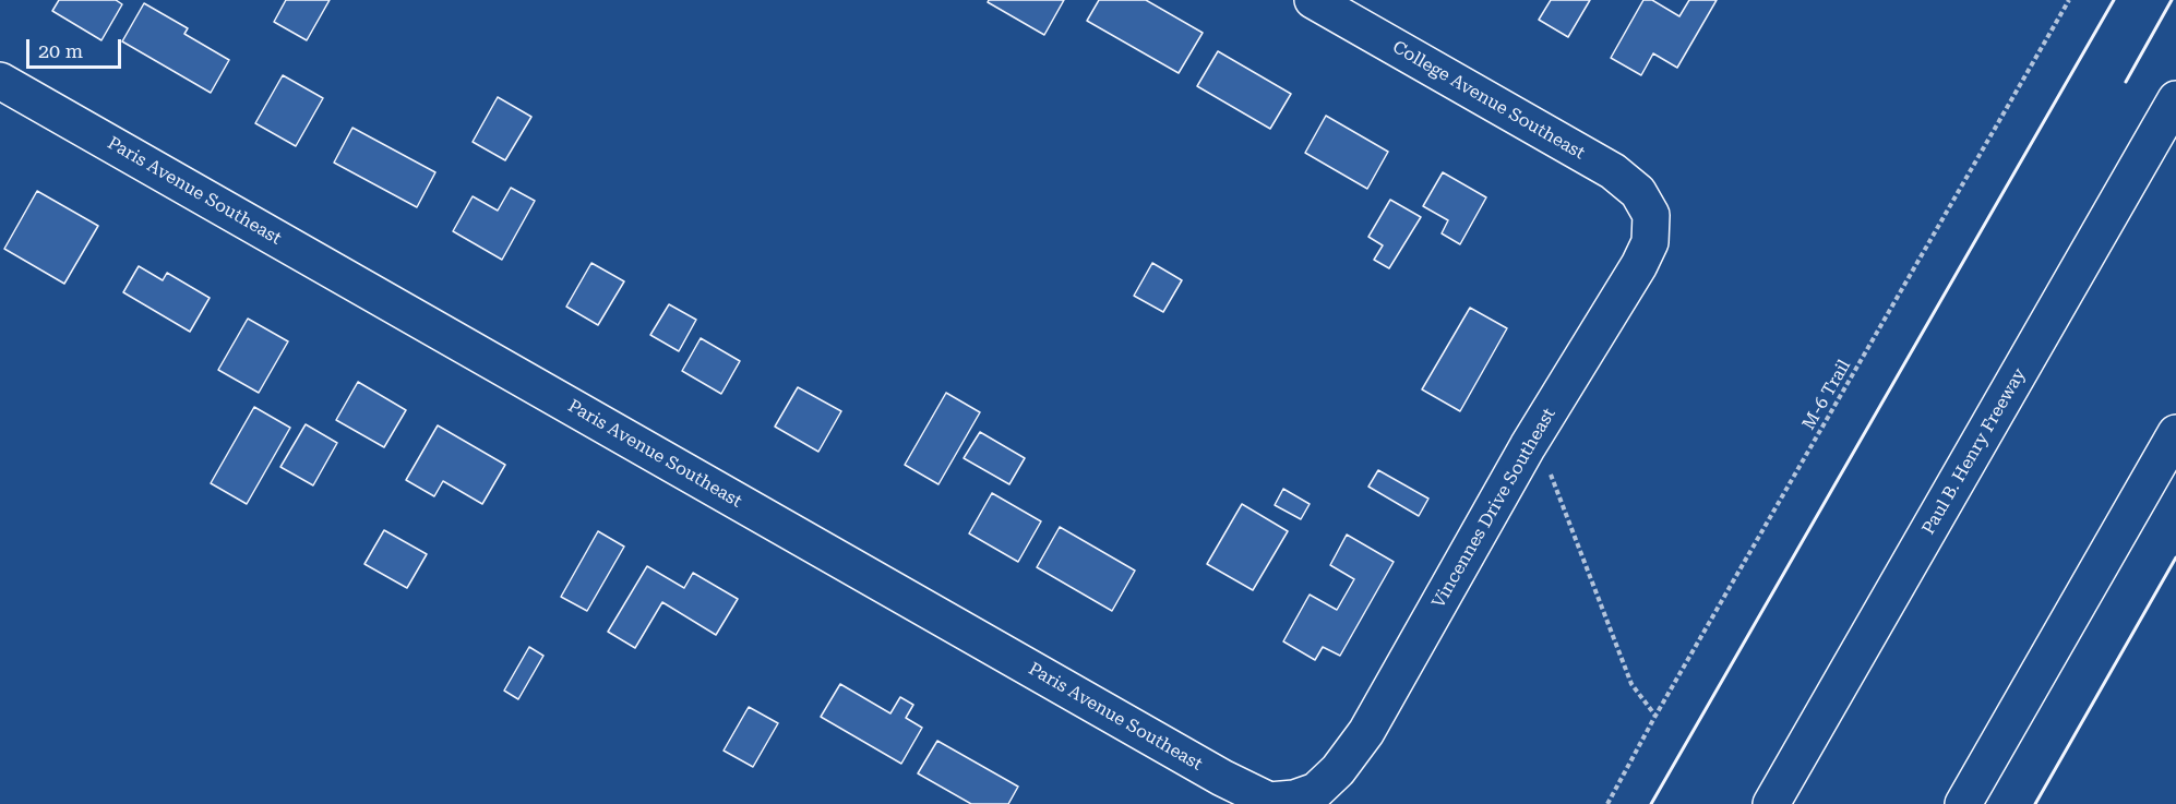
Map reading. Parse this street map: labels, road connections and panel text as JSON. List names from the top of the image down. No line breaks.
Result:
{"streets":{"main road":["College Avenue Southeast","Paris Avenue Southeast","Paul B. Henry Freeway","Vincennes Drive Southeast"],"path":["M-6 Trail"]},"crossings":[["College Avenue Southeast","Vincennes Drive Southeast"],["Paris Avenue Southeast","Vincennes Drive Southeast"]],"scale_bar":"20 m"}
